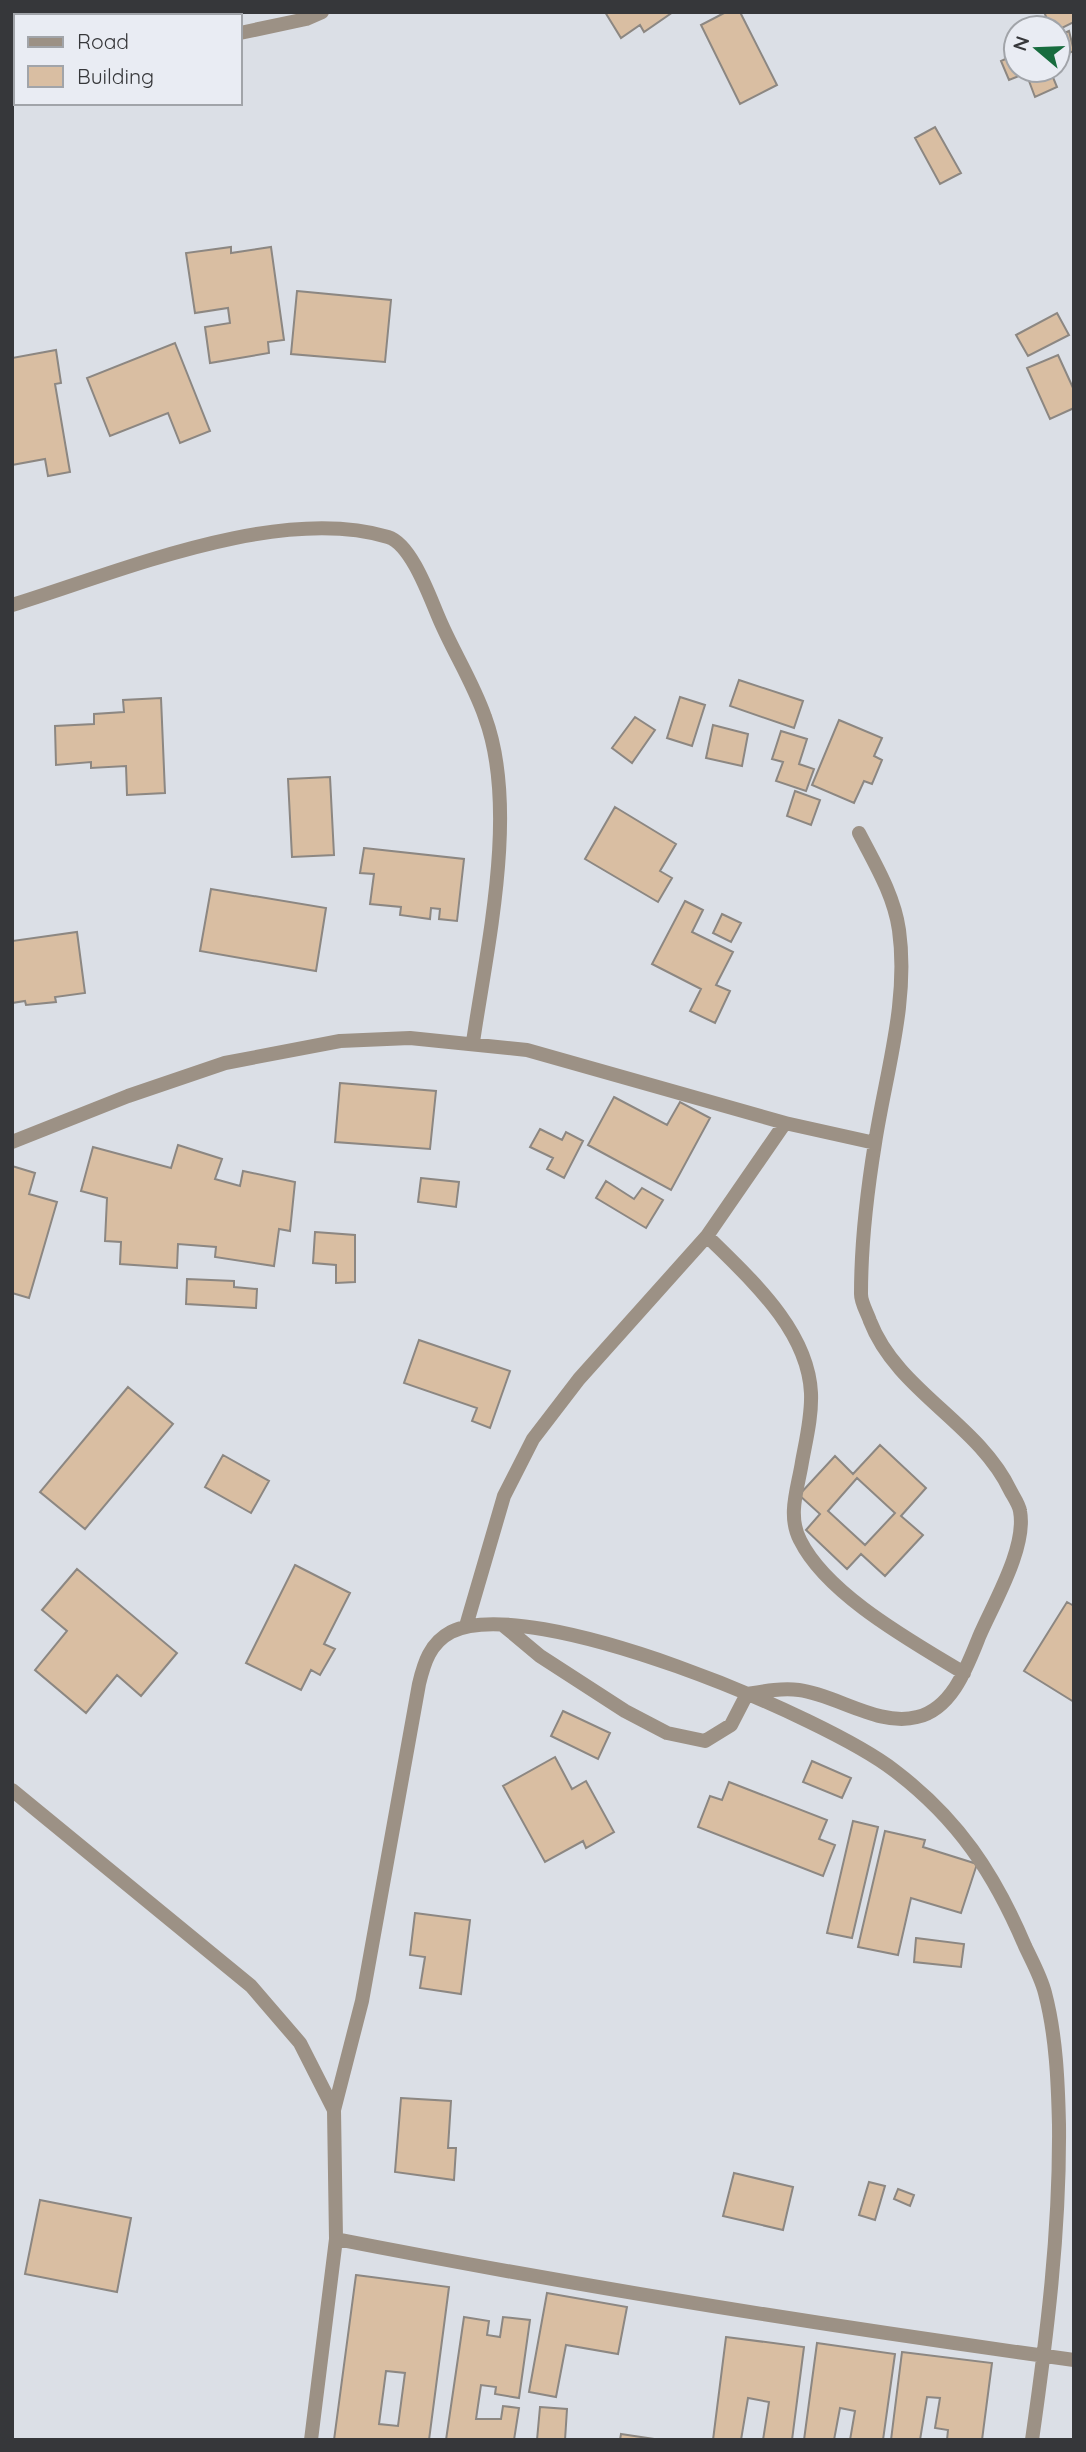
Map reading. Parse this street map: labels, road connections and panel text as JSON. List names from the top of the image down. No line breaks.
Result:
{"legend":["Road","Building"],"north":"left"}
